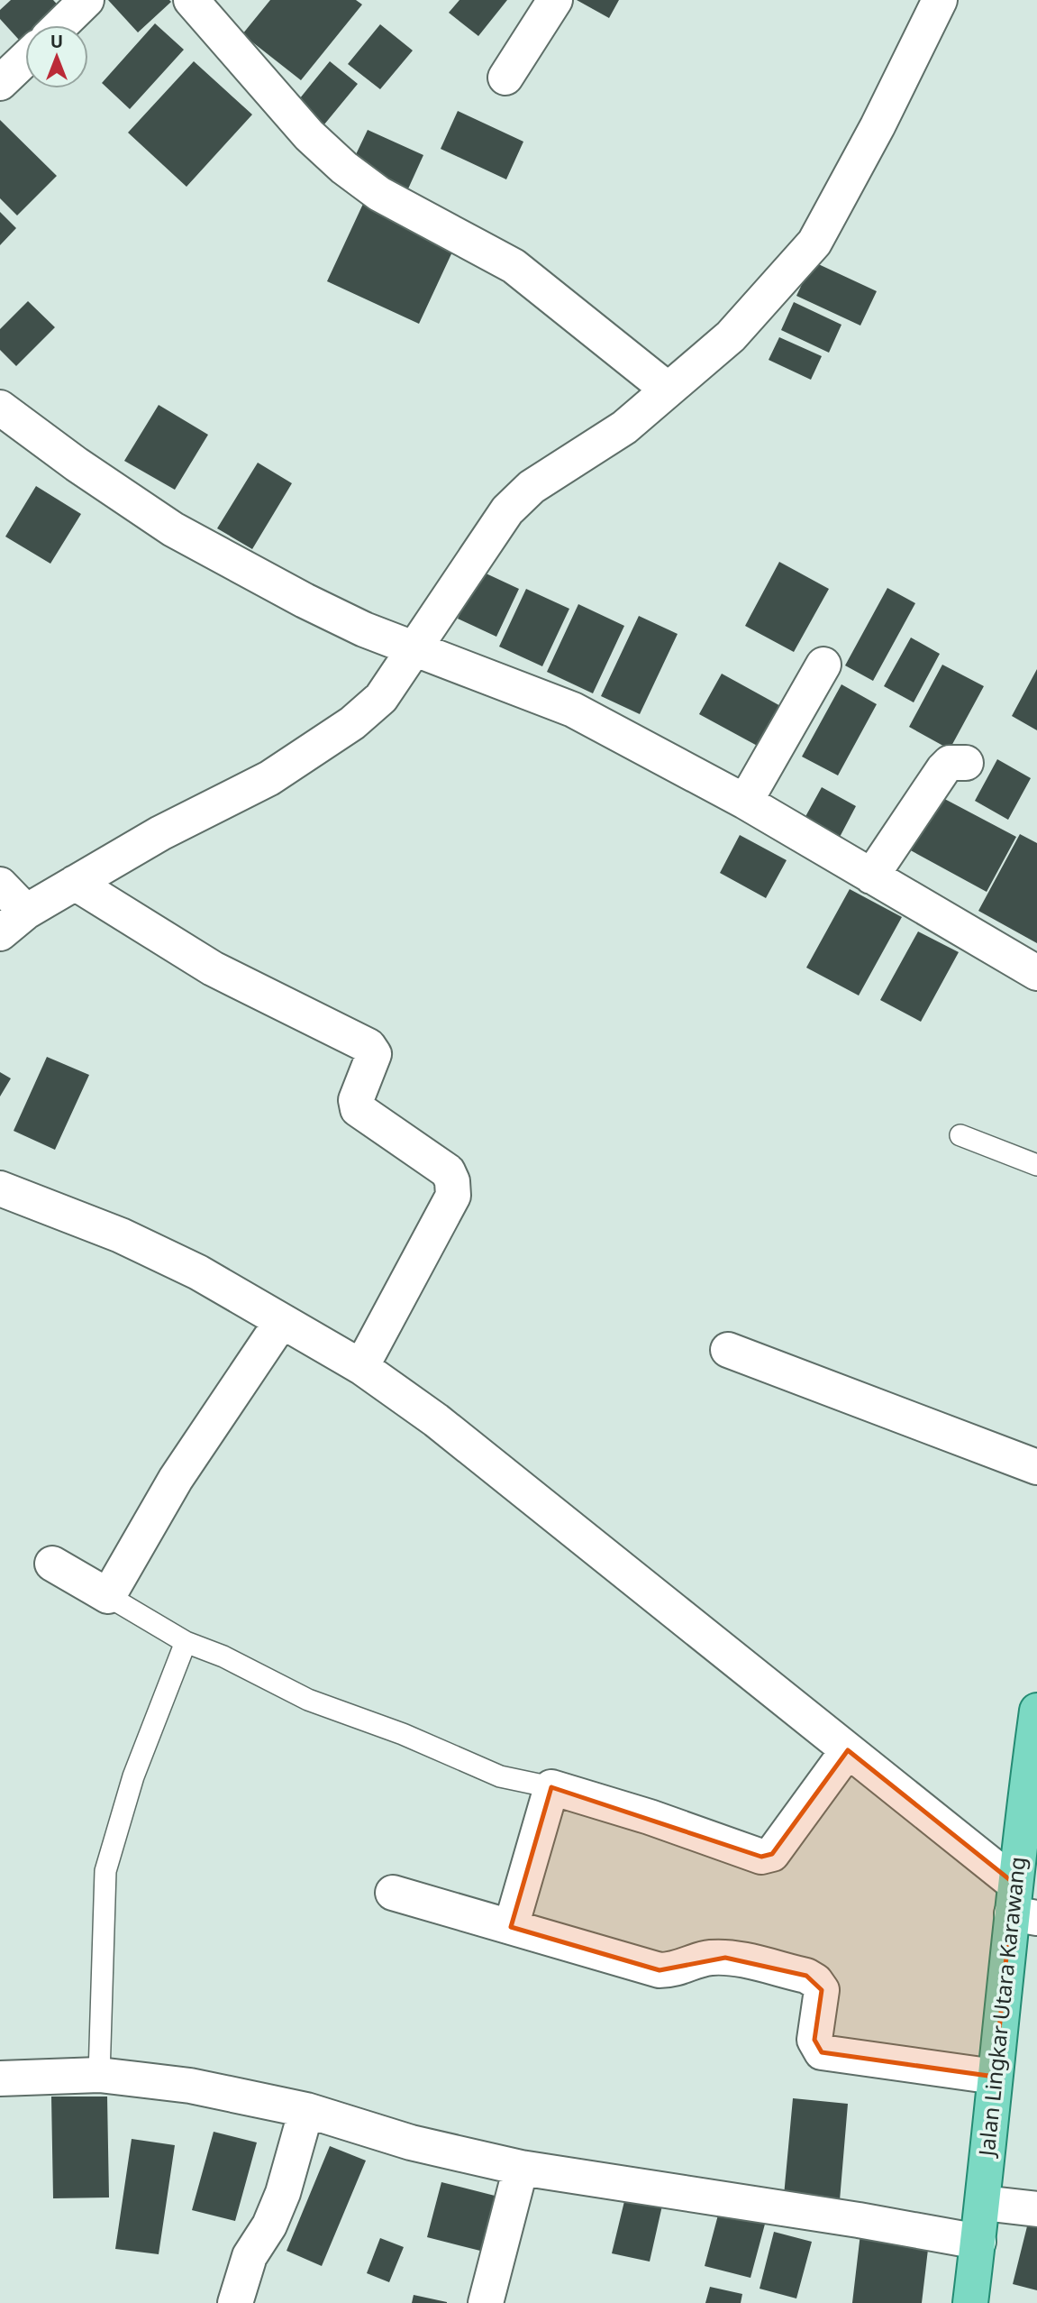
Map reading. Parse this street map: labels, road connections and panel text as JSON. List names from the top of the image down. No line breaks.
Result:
{"streets":{"main road":["Jalan Lingkar Utara Karawang"]},"north":"top"}
